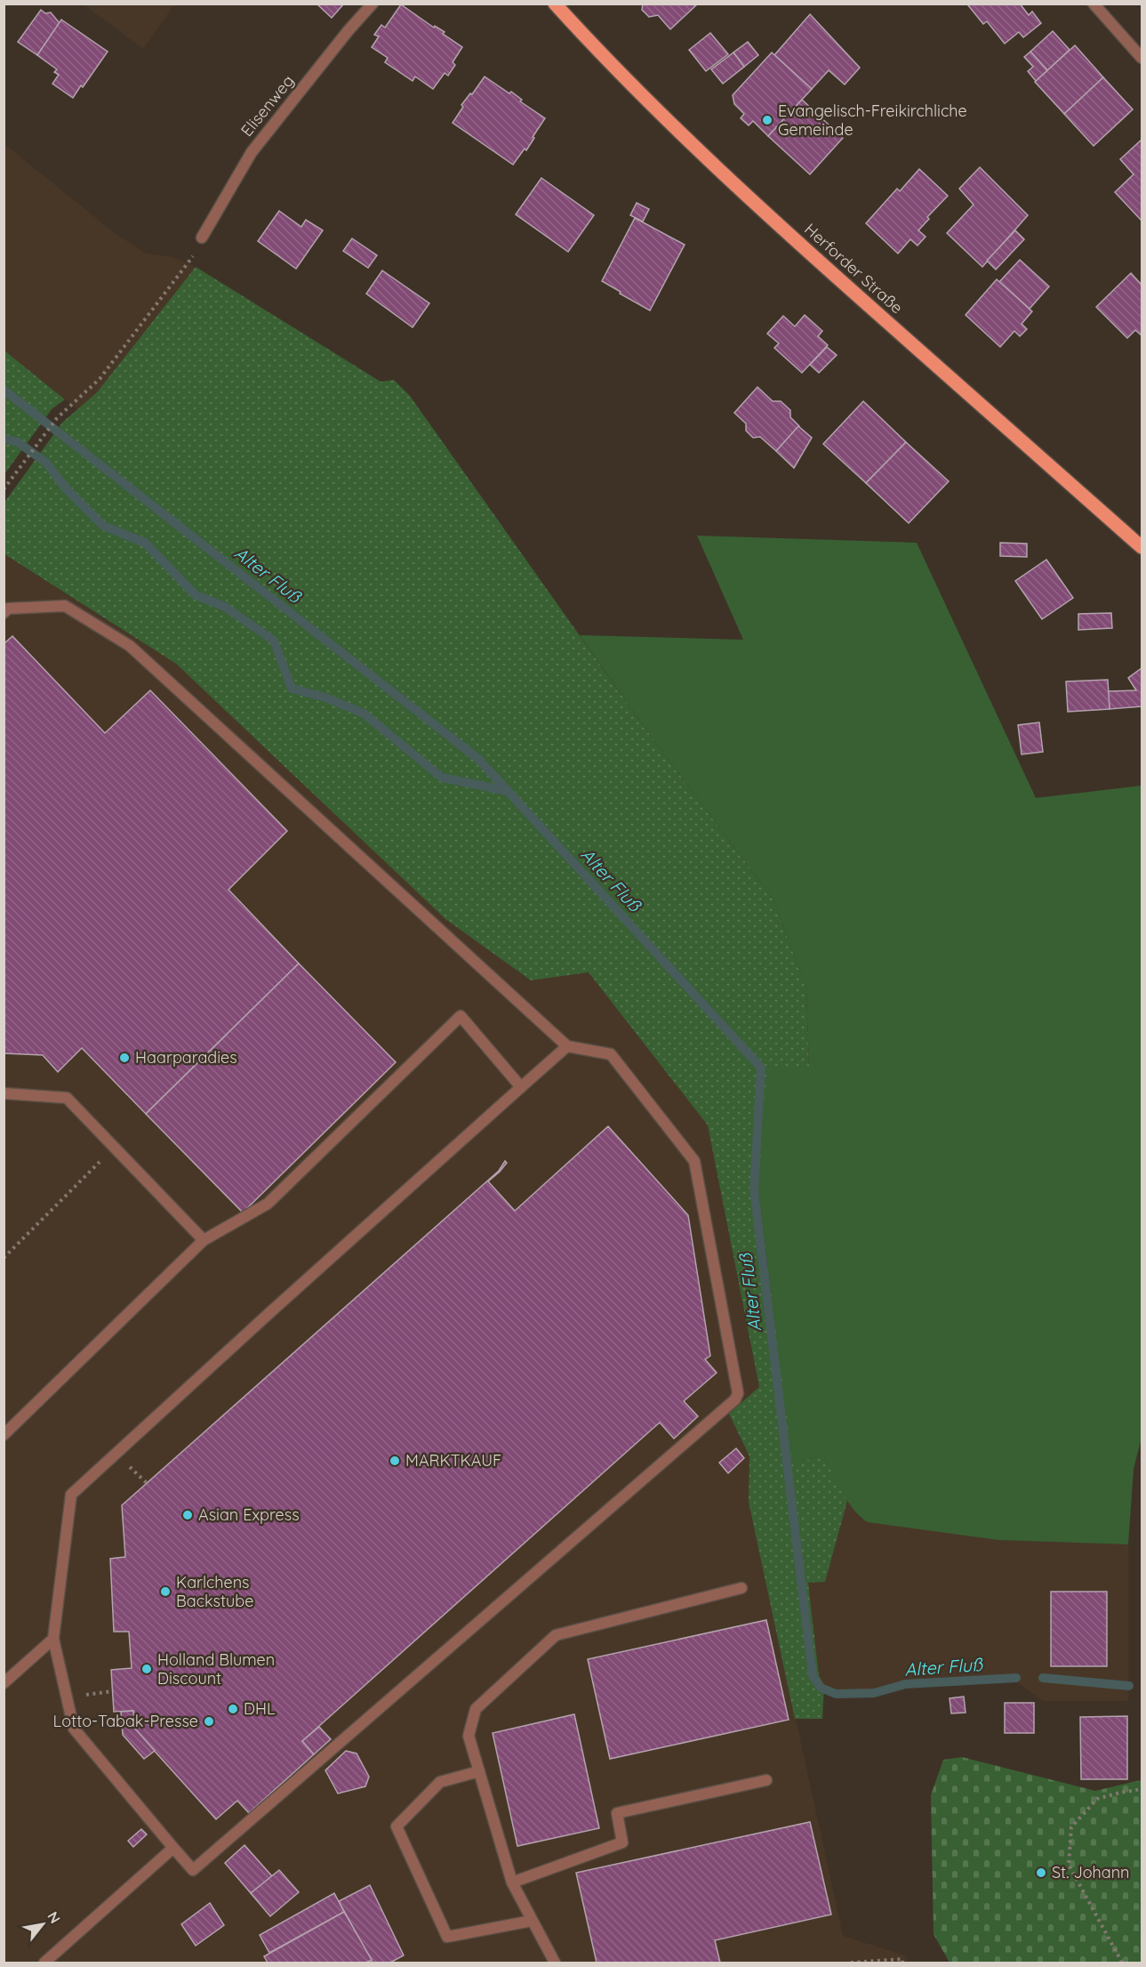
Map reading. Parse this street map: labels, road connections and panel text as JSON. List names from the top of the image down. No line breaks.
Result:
{"streets":{"main road":["Herforder Straße"],"street":["Elisenweg"]},"water":["Alter Fluß"],"places":["Evangelisch-Freikirchliche Gemeinde","Haarparadies","MARKTKAUF","Asian Express","Karlchens Backstube","Holland Blumen Discount","DHL","Lotto-Tabak-Presse","St. Johann"],"north":"top right"}
